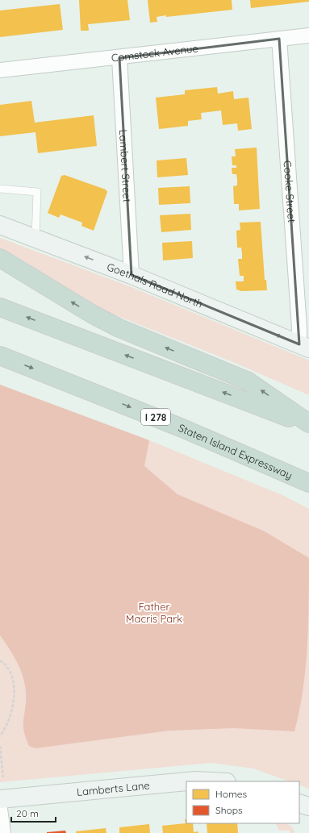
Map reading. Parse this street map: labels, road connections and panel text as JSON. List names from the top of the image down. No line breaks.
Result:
{"streets":{"highway":["I 278","Staten Island Expressway"],"main road":["Goethals Road North","Lamberts Lane"],"street":["Comstock Avenue","Lambert Street","Cooke Street"]},"crossings":[["Comstock Avenue","Lambert Street"],["Comstock Avenue","Cooke Street"],["Lambert Street","Goethals Road North"],["Cooke Street","Goethals Road North"]],"one_way":["Goethals Road North"],"parks":["Father Macris Park"],"legend":["Homes","Shops"],"scale_bar":"20 m"}
